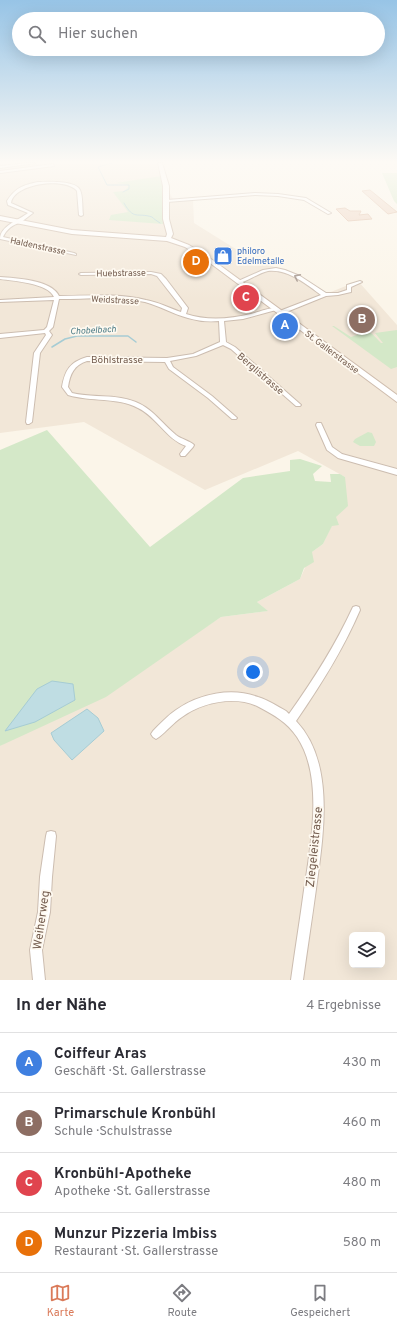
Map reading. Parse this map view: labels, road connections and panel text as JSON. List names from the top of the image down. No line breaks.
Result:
{"streets":{"main road":["St. Gallerstrasse"],"street":["Haldenstrasse","Huebstrasse","Weidstrasse","Böhlstrasse","Berglistrasse","Ziegeleistrasse","Weiherweg"]},"crossings":[["Huebstrasse","Weidstrasse"],["Weidstrasse","St. Gallerstrasse"],["Böhlstrasse","Berglistrasse"]],"water":["Chobelbach"],"places":{"shop":["philoro Edelmetalle"]},"page":{"search":"Hier suchen","pins":["D","C","B","A"],"heading":["In der Nähe","4 Ergebnisse"],"list":[{"mark":"A","name":"Coiffeur Aras","note":"Geschäft · St. Gallerstrasse","value":"430 m"},{"mark":"B","name":"Primarschule Kronbühl","note":"Schule · Schulstrasse","value":"460 m"},{"mark":"C","name":"Kronbühl-Apotheke","note":"Apotheke · St. Gallerstrasse","value":"480 m"},{"mark":"D","name":"Munzur Pizzeria Imbiss","note":"Restaurant · St. Gallerstrasse","value":"580 m"}],"nav":["Karte","Route","Gespeichert"]}}
